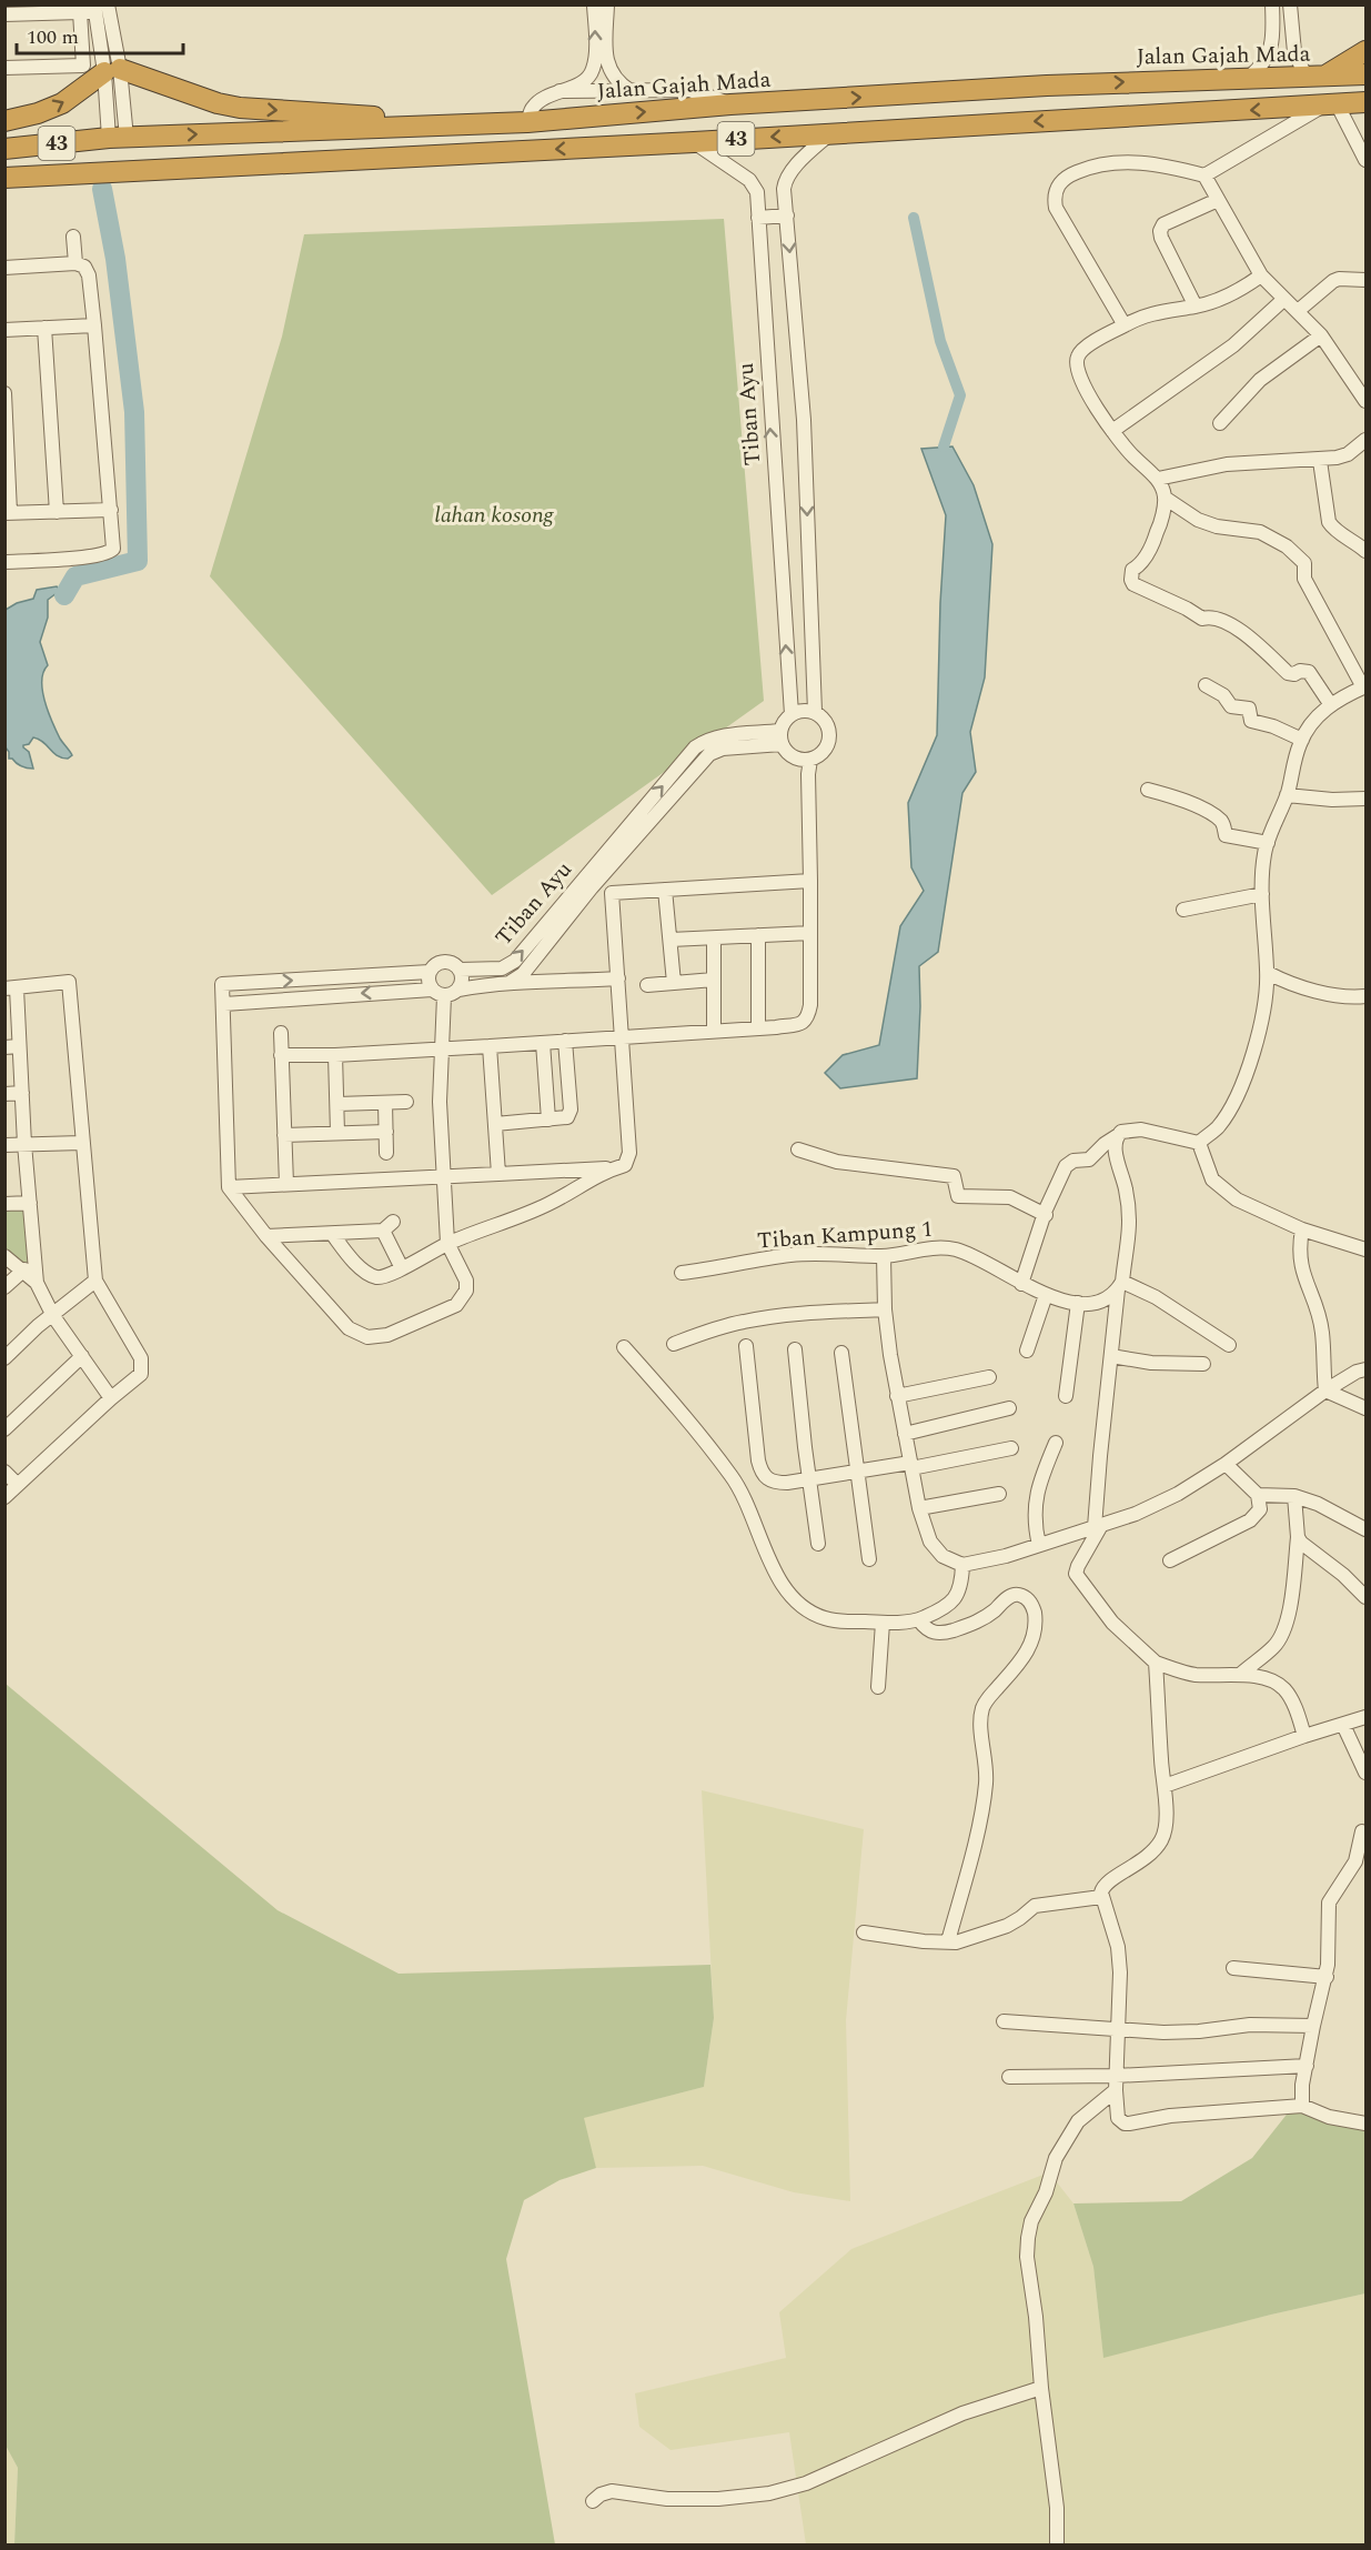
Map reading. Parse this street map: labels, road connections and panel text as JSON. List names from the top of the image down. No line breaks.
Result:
{"streets":{"highway":["Jalan Gajah Mada","43"],"street":["Tiban Ayu","Tiban Kampung 1"]},"crossings":[["43","Tiban Ayu"]],"parks":["lahan kosong"],"scale_bar":"100 m"}
